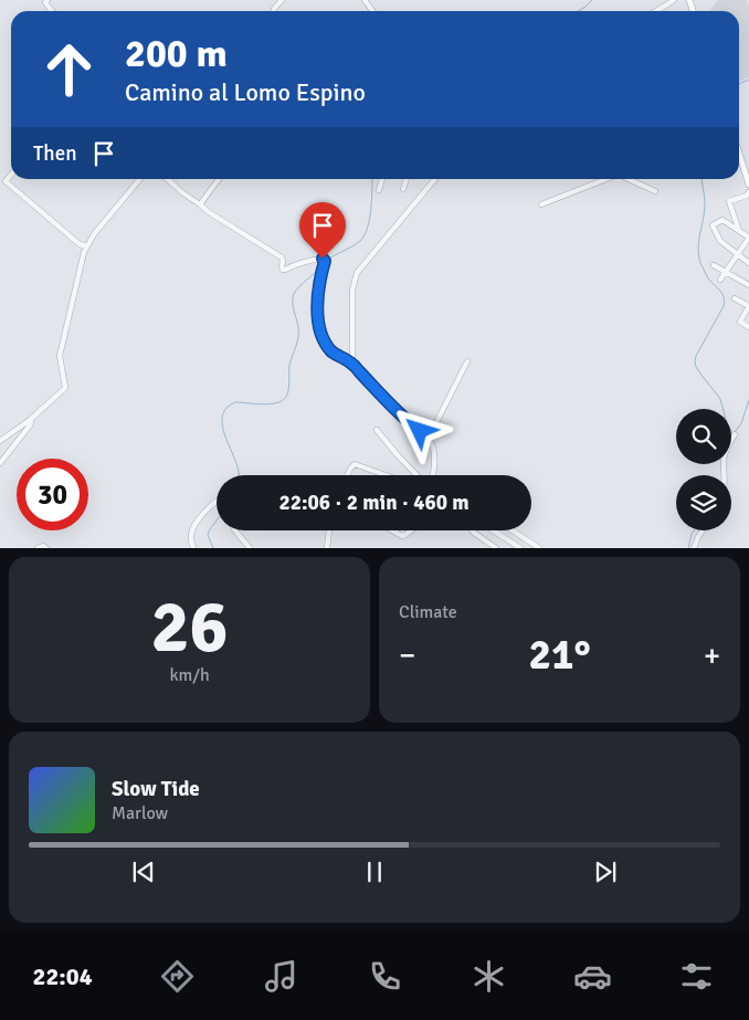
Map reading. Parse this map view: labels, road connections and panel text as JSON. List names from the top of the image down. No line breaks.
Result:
{"page":{"turn":["200 m","Camino al Lomo Espino"],"then":"Then","limit":"30","trip":"22:06 · 2 min · 460 m","tile":[["26","km/h"],"Climate"],"heat":["−","21°","+"],"song":["Slow Tide","Marlow"],"tabs":"22:04"}}
